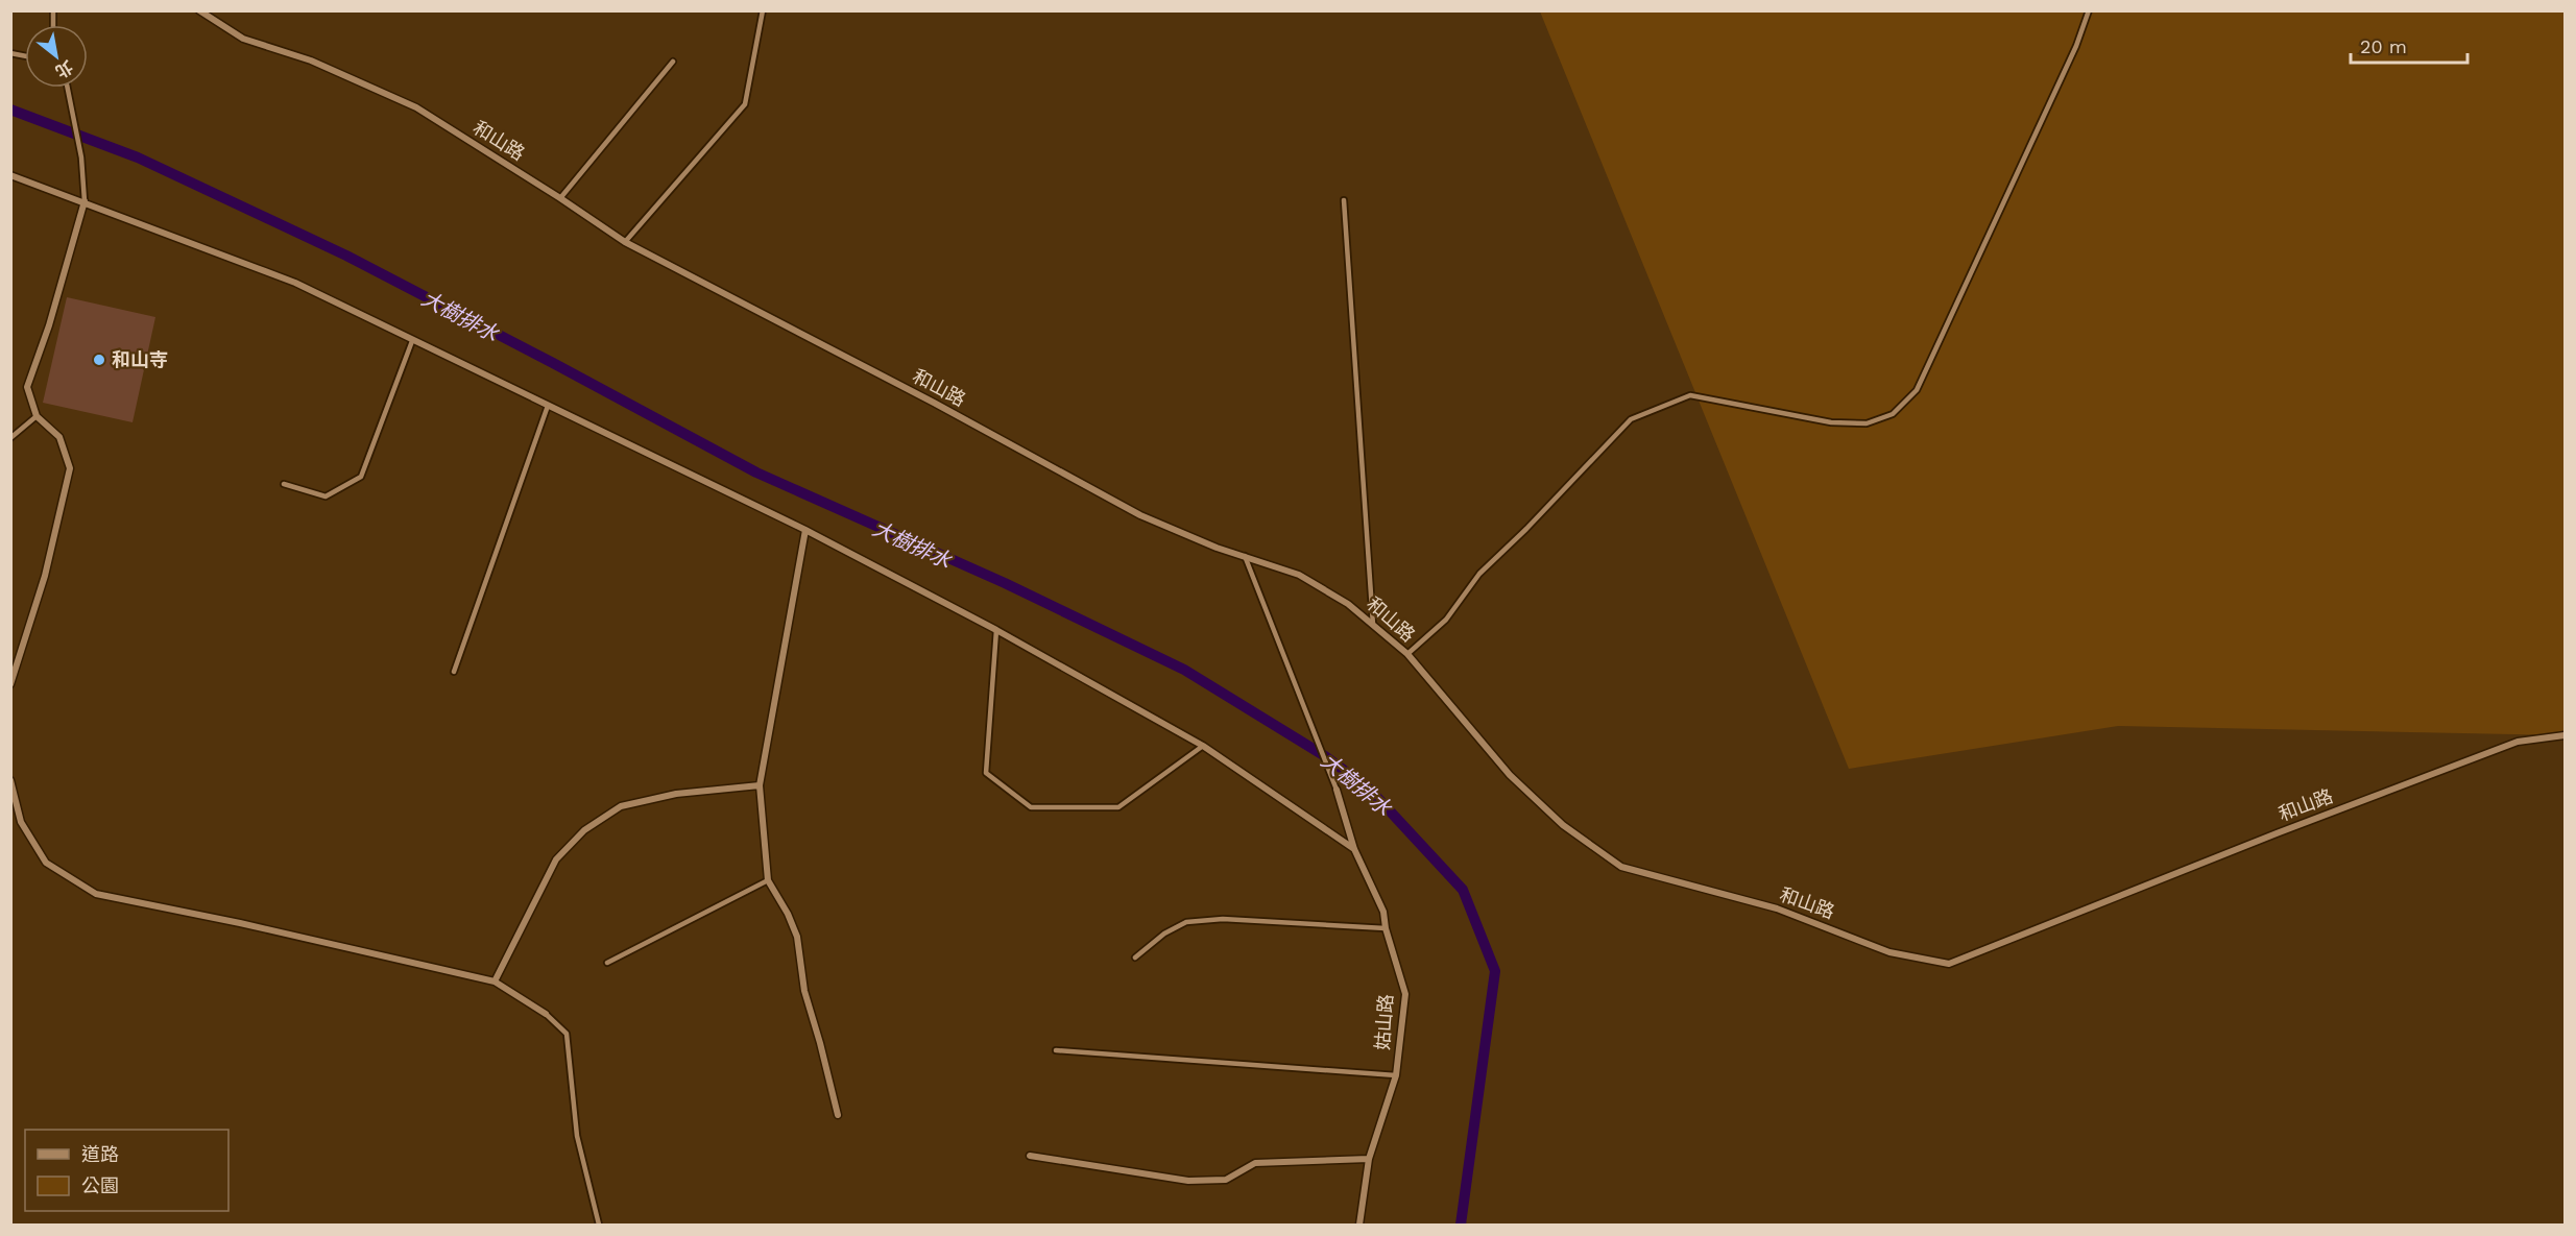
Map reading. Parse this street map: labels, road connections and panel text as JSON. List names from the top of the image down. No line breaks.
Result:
{"streets":{"street":["和山路","姑山路"]},"water":["大樹排水"],"places":["和山寺"],"legend":["道路","公園"],"scale_bar":"20 m","north":"bottom right"}
